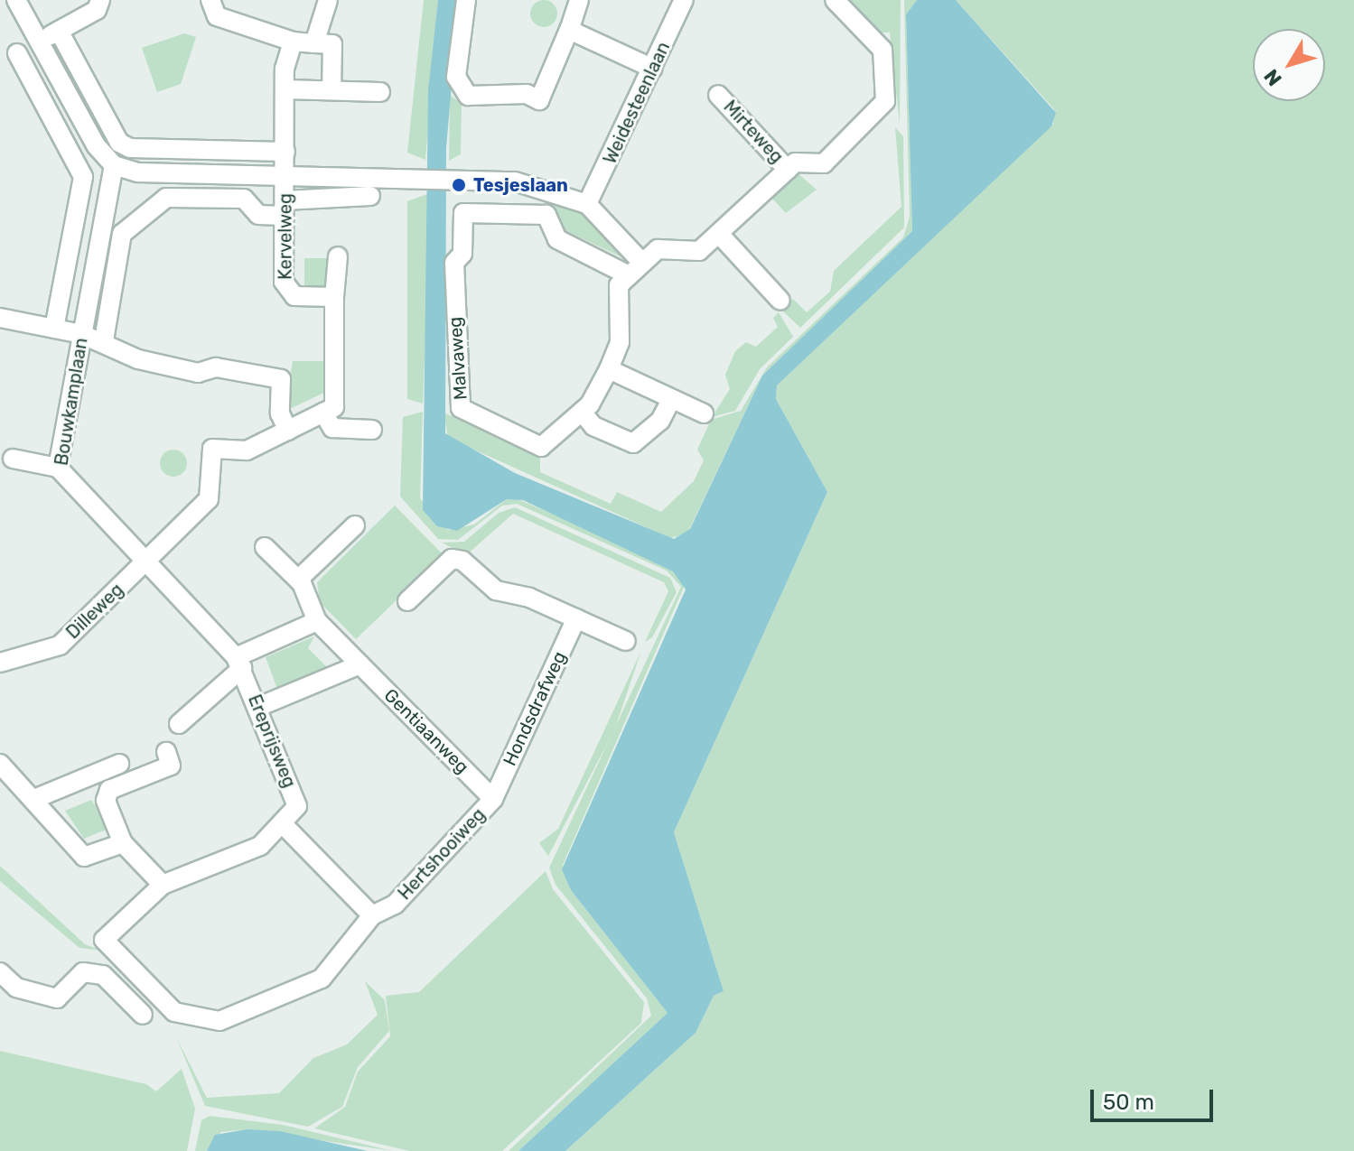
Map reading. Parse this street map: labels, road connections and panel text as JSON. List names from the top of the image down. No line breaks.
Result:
{"streets":{"street":["Weidesteenlaan","Mirteweg","Kervelweg","Malvaweg","Bouwkamplaan","Dilleweg","Hondsdrafweg","Gentiaanweg","Ereprijsweg","Hertshooiweg"]},"crossings":[["Mirteweg","Malvaweg"],["Kervelweg","Bouwkamplaan"],["Bouwkamplaan","Dilleweg"],["Bouwkamplaan","Ereprijsweg"],["Hondsdrafweg","Gentiaanweg"],["Hondsdrafweg","Hertshooiweg"],["Gentiaanweg","Hertshooiweg"]],"places":["Tesjeslaan"],"scale_bar":"50 m","north":"bottom left"}
